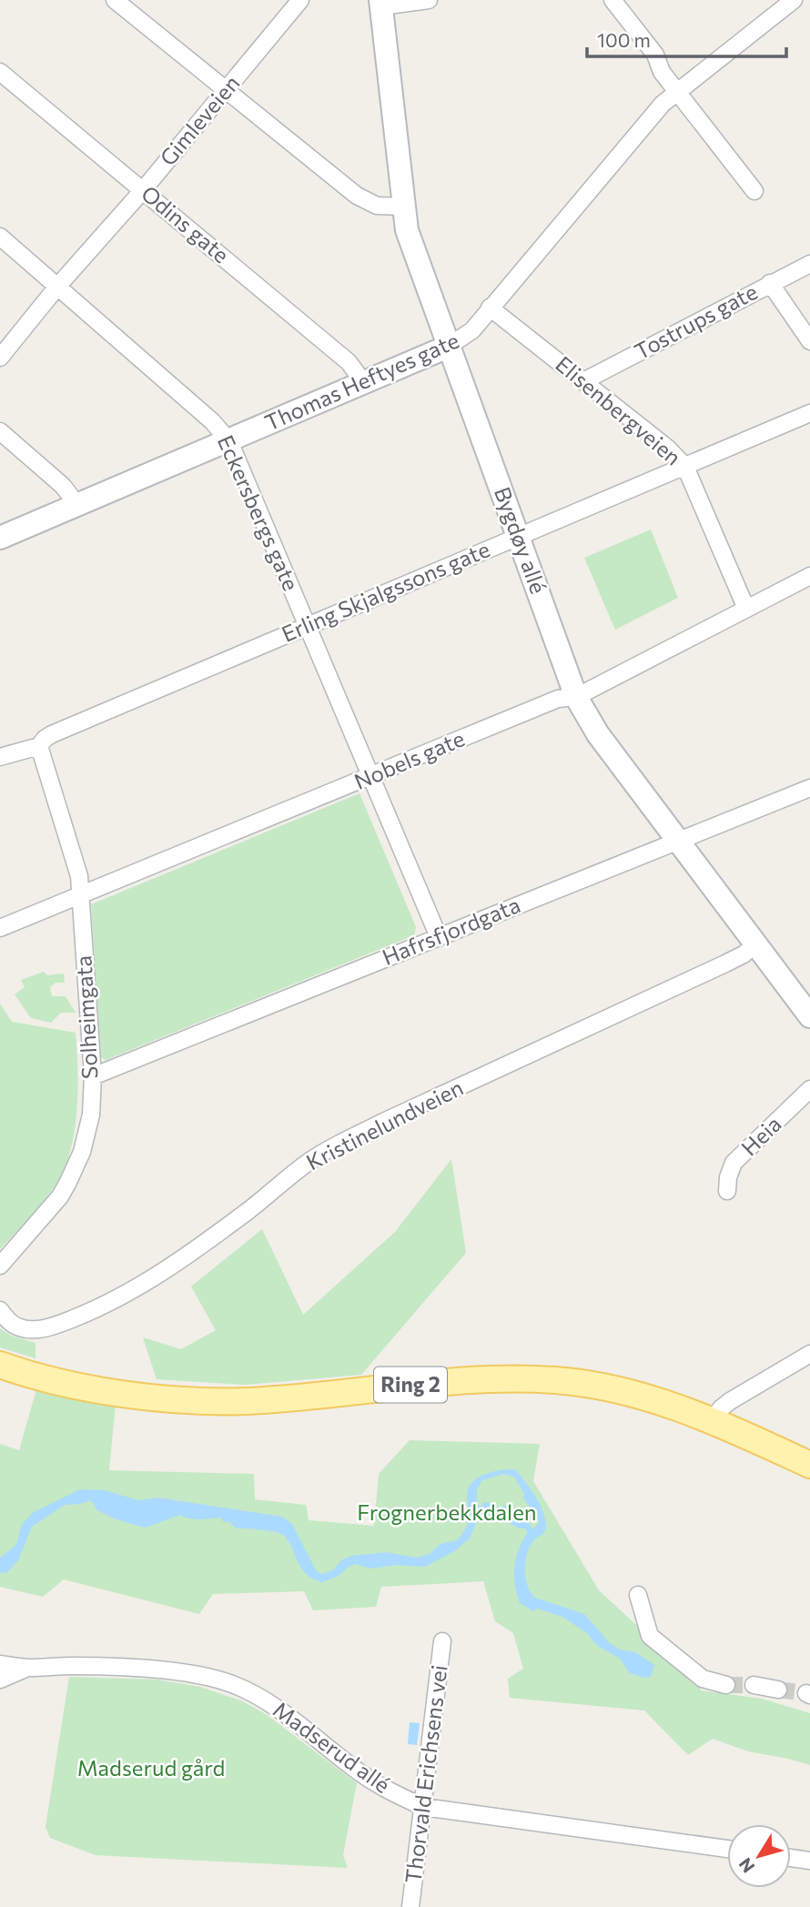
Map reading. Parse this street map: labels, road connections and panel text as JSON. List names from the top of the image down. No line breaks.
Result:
{"streets":{"main road":["Thomas Heftyes gate","Bygdøy allé","Ring 2"],"street":["Gimleveien","Odins gate","Tostrups gate","Elisenbergveien","Eckersbergs gate","Erling Skjalgssons gate","Nobels gate","Hafrsfjordgata","Solheimgata","Kristinelundveien","Heia","Madserud allé","Thorvald Erichsens vei"]},"crossings":[["Gimleveien","Odins gate"],["Gimleveien","Eckersbergs gate"],["Odins gate","Thomas Heftyes gate"],["Tostrups gate","Elisenbergveien"],["Thomas Heftyes gate","Elisenbergveien"],["Thomas Heftyes gate","Eckersbergs gate"],["Thomas Heftyes gate","Bygdøy allé"],["Elisenbergveien","Erling Skjalgssons gate"],["Elisenbergveien","Nobels gate"],["Eckersbergs gate","Erling Skjalgssons gate"],["Eckersbergs gate","Nobels gate"],["Eckersbergs gate","Hafrsfjordgata"],["Bygdøy allé","Erling Skjalgssons gate"],["Bygdøy allé","Nobels gate"],["Bygdøy allé","Hafrsfjordgata"],["Bygdøy allé","Kristinelundveien"],["Erling Skjalgssons gate","Solheimgata"],["Nobels gate","Solheimgata"],["Hafrsfjordgata","Solheimgata"],["Madserud allé","Thorvald Erichsens vei"]],"parks":["Frognerbekkdalen","Madserud gård"],"scale_bar":"100 m","north":"bottom left"}
